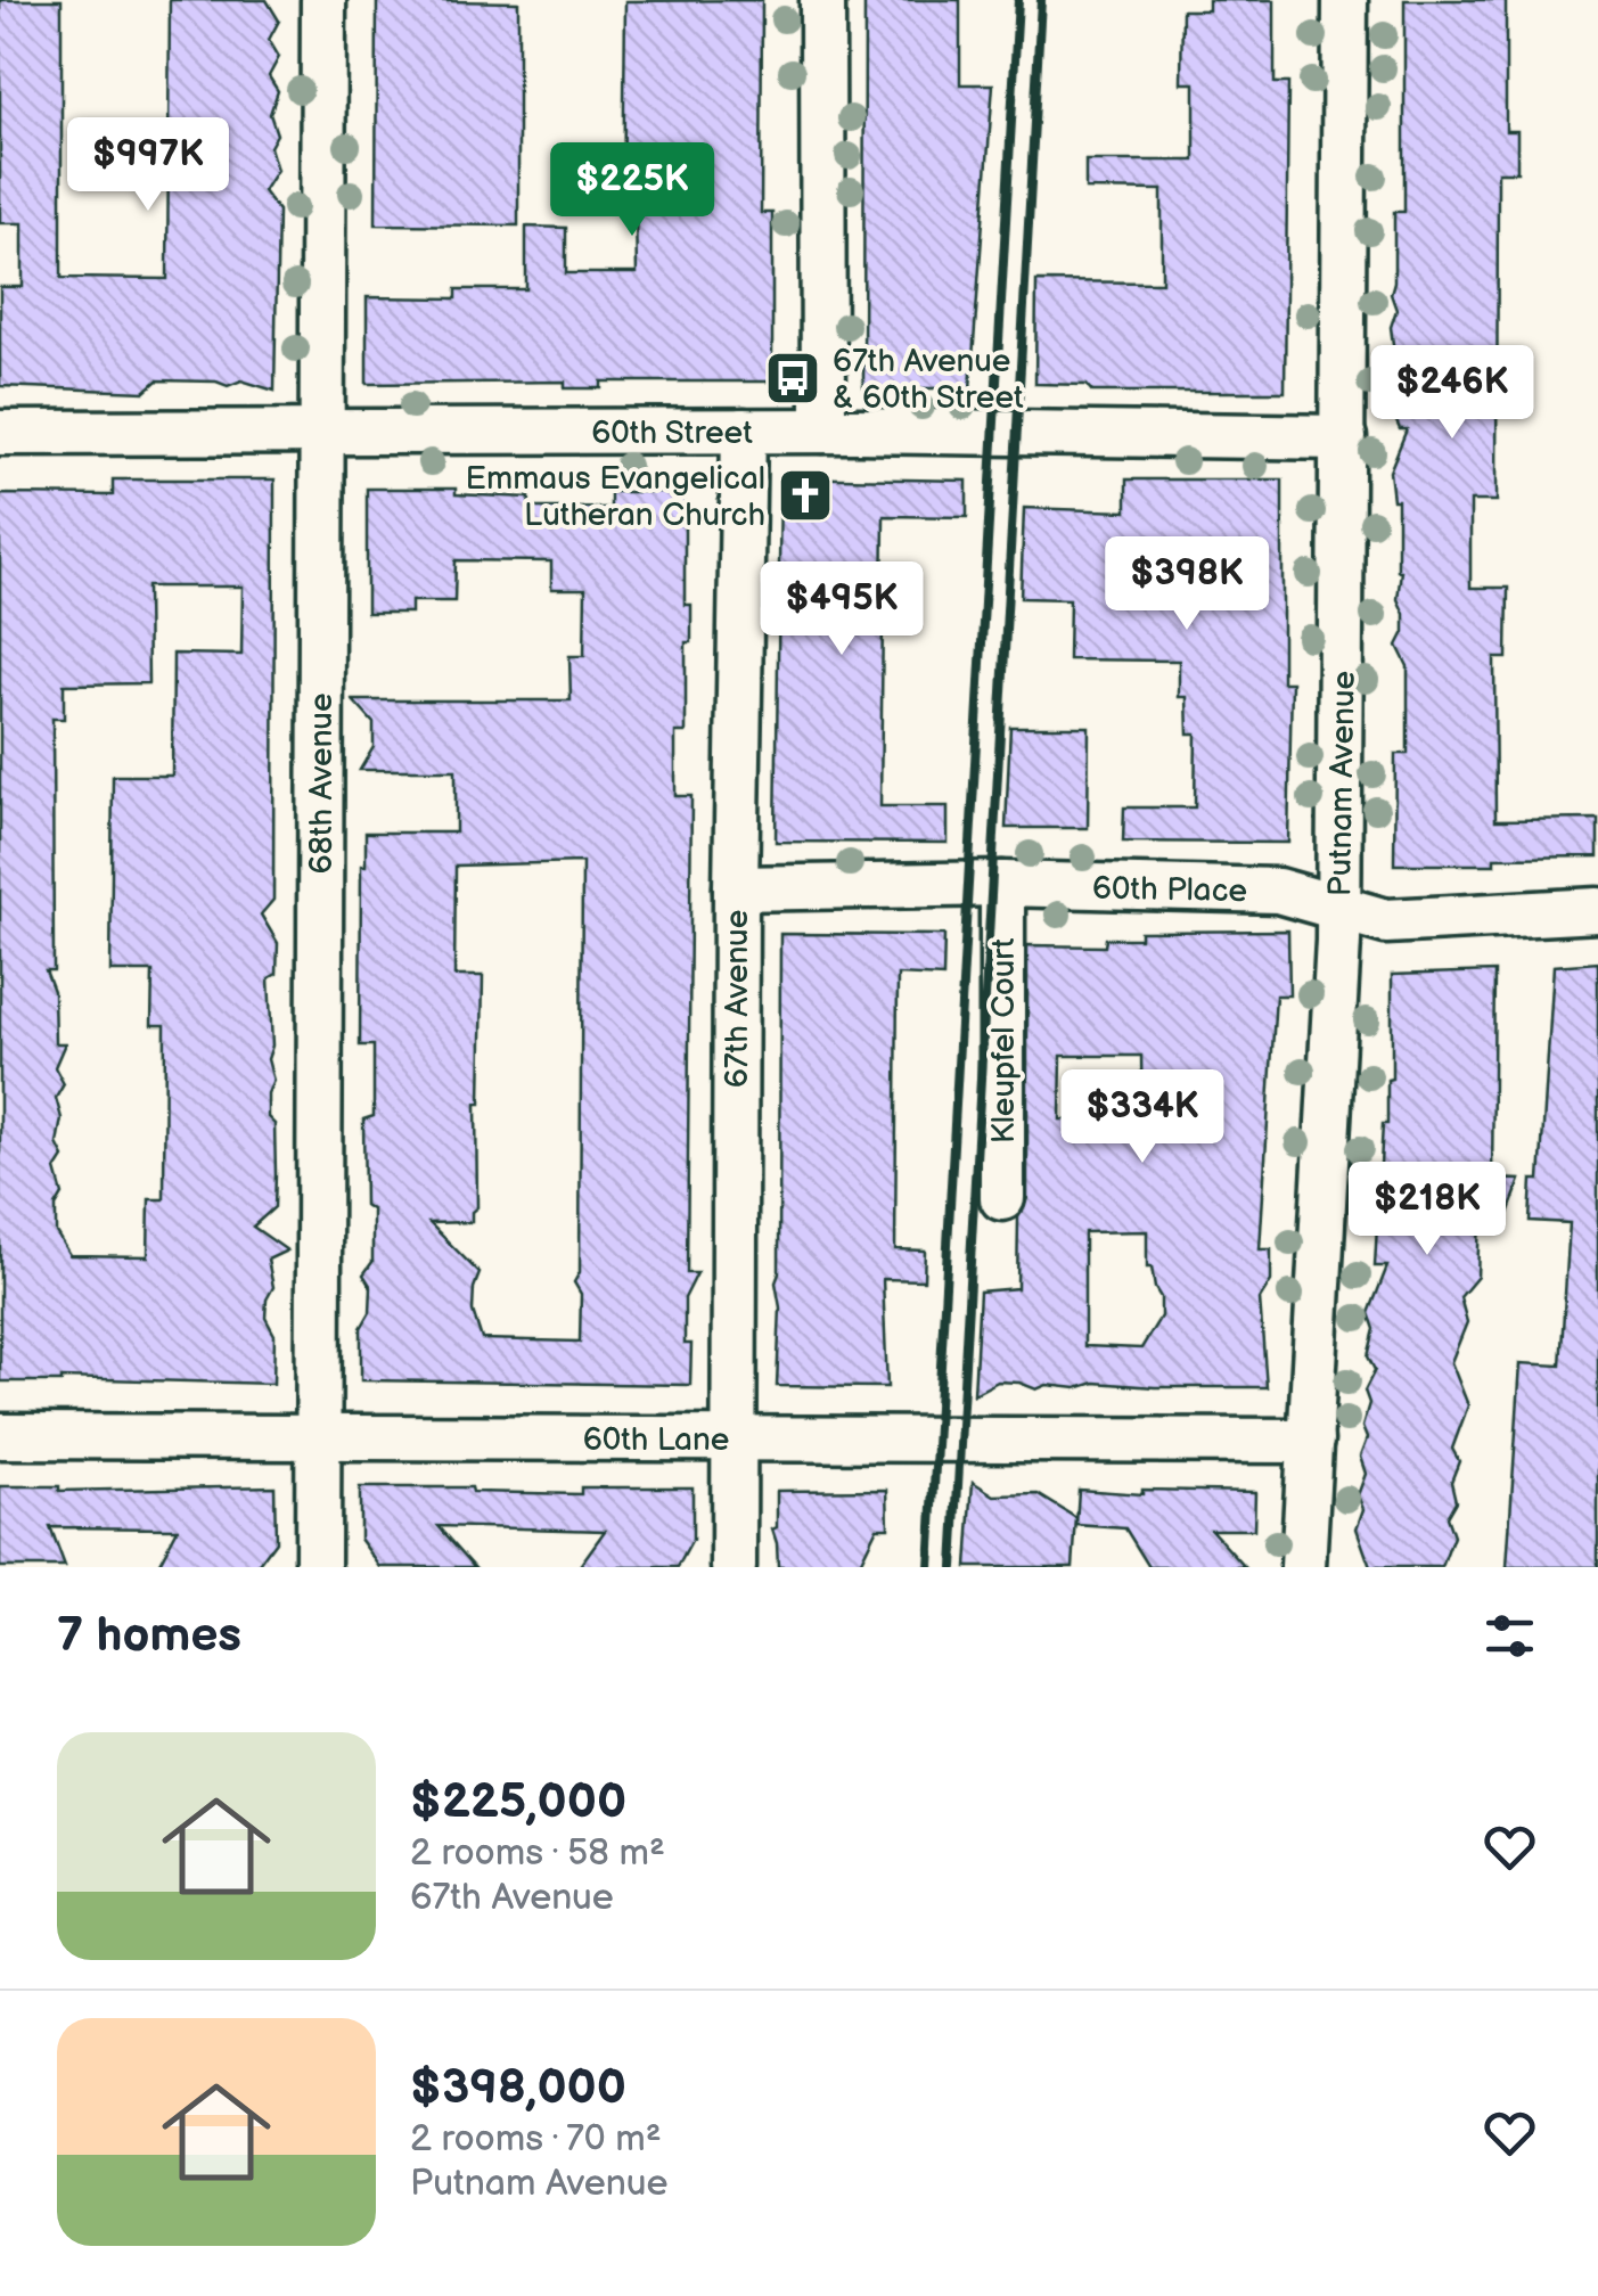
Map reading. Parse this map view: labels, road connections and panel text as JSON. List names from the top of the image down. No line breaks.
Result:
{"streets":{"street":["60th Street","68th Avenue","Putnam Avenue","60th Place","67th Avenue","Kleupfel Court","60th Lane"]},"crossings":[["60th Street","68th Avenue"],["60th Street","Putnam Avenue"],["60th Street","67th Avenue"],["68th Avenue","60th Lane"],["Putnam Avenue","60th Place"],["Putnam Avenue","60th Lane"],["60th Place","67th Avenue"],["60th Place","Kleupfel Court"],["67th Avenue","60th Lane"]],"places":{"bus stop":["67th Avenue & 60th Street"],"church":["Emmaus Evangelical Lutheran Church"]},"page":{"price":["$997K","$225K","$246K","$398K","$495K","$334K","$218K"],"heading":"7 homes","list":[{"name":"$225,000","note":"2 rooms · 58 m² · 67th Avenue"},{"name":"$398,000","note":"2 rooms · 70 m² · Putnam Avenue"}]}}
